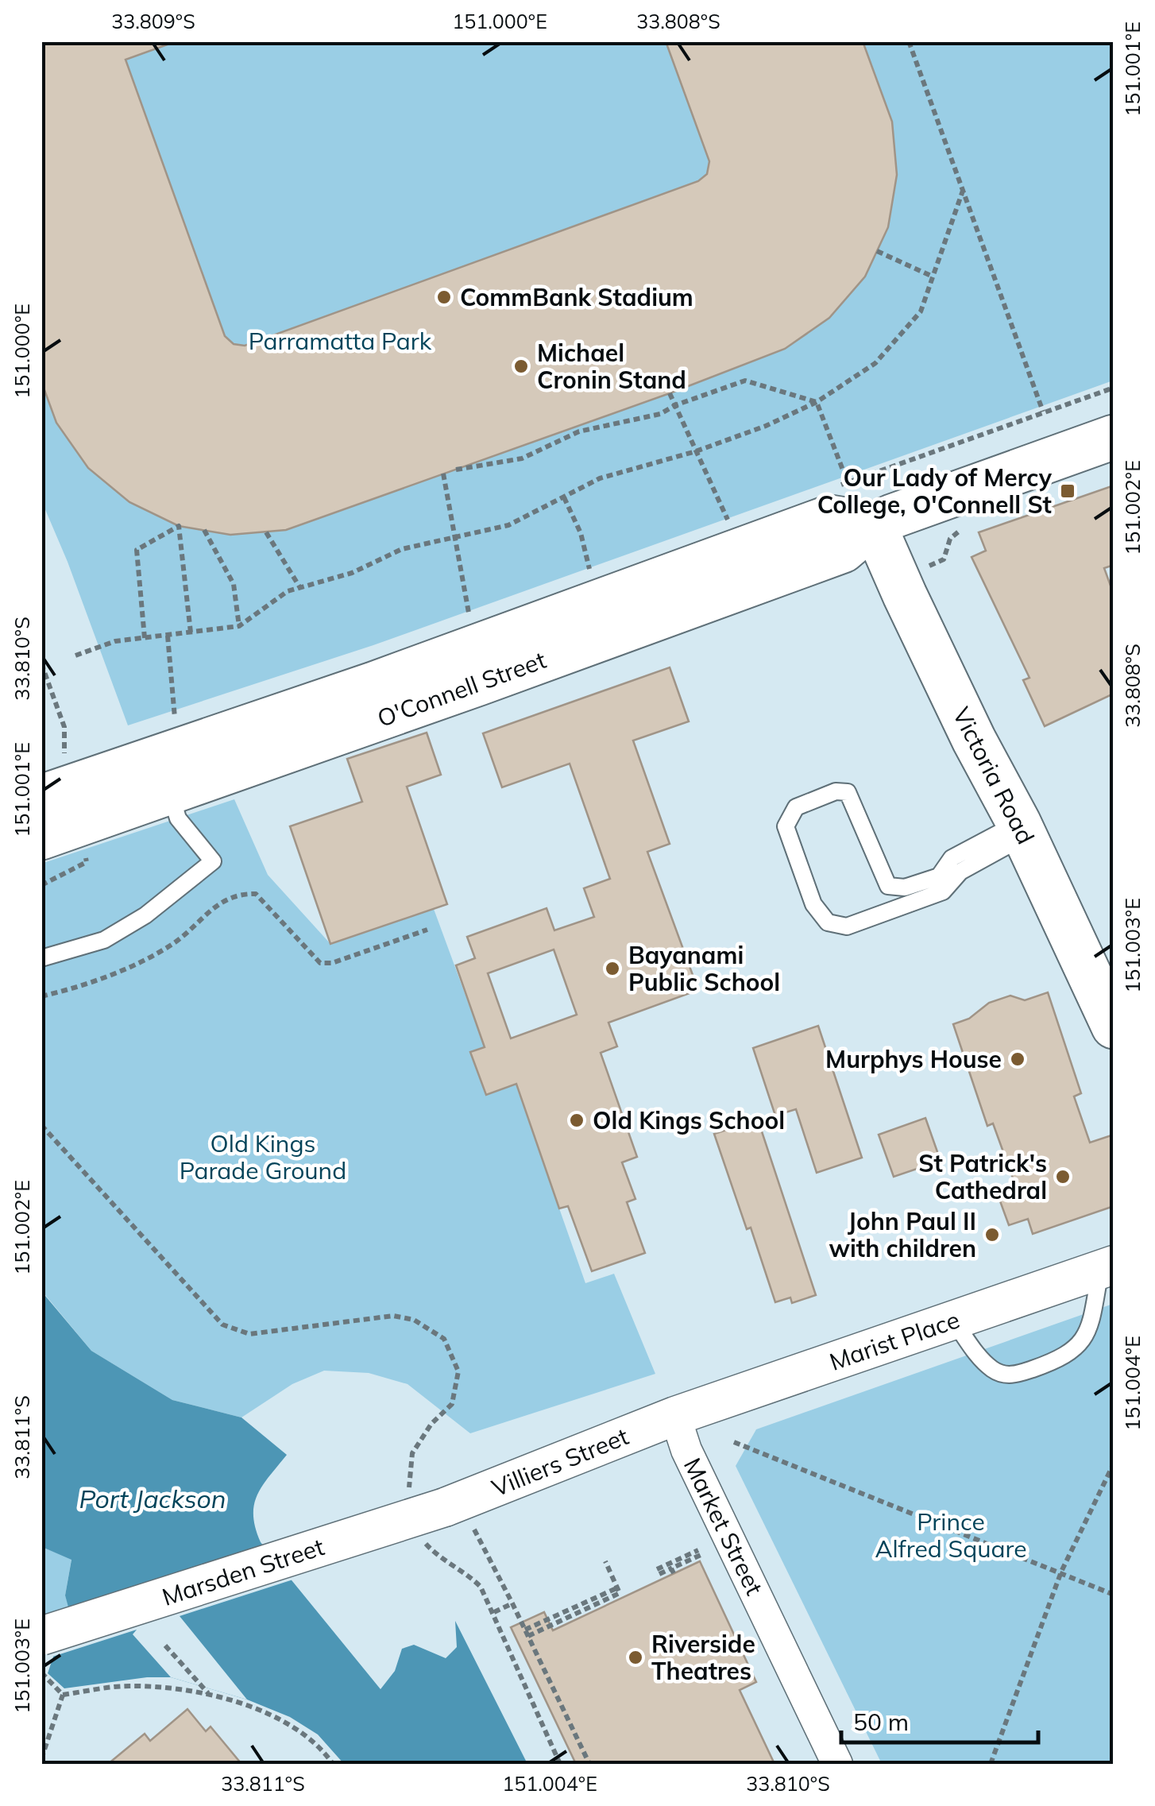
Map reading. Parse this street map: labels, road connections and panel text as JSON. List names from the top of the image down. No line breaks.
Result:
{"streets":{"main road":["O'Connell Street","Victoria Road"],"street":["Marist Place","Villiers Street","Market Street","Marsden Street"]},"crossings":[["O'Connell Street","Victoria Road"],["Marist Place","Villiers Street"],["Marist Place","Market Street"],["Villiers Street","Market Street"],["Villiers Street","Marsden Street"]],"water":["Port Jackson"],"parks":["Parramatta Park","Old Kings Parade Ground","Prince Alfred Square"],"places":{"other":["CommBank Stadium","Michael Cronin Stand","Bayanami Public School","Murphys House","Old Kings School","St Patrick's Cathedral","John Paul II with children","Riverside Theatres"],"transit":["Our Lady of Mercy College, O'Connell St"]},"scale_bar":"50 m","coordinates":["33.809°S","151.000°E","33.808°S","151.001°E","151.002°E","33.810°S","151.003°E","151.004°E","33.811°S"]}
